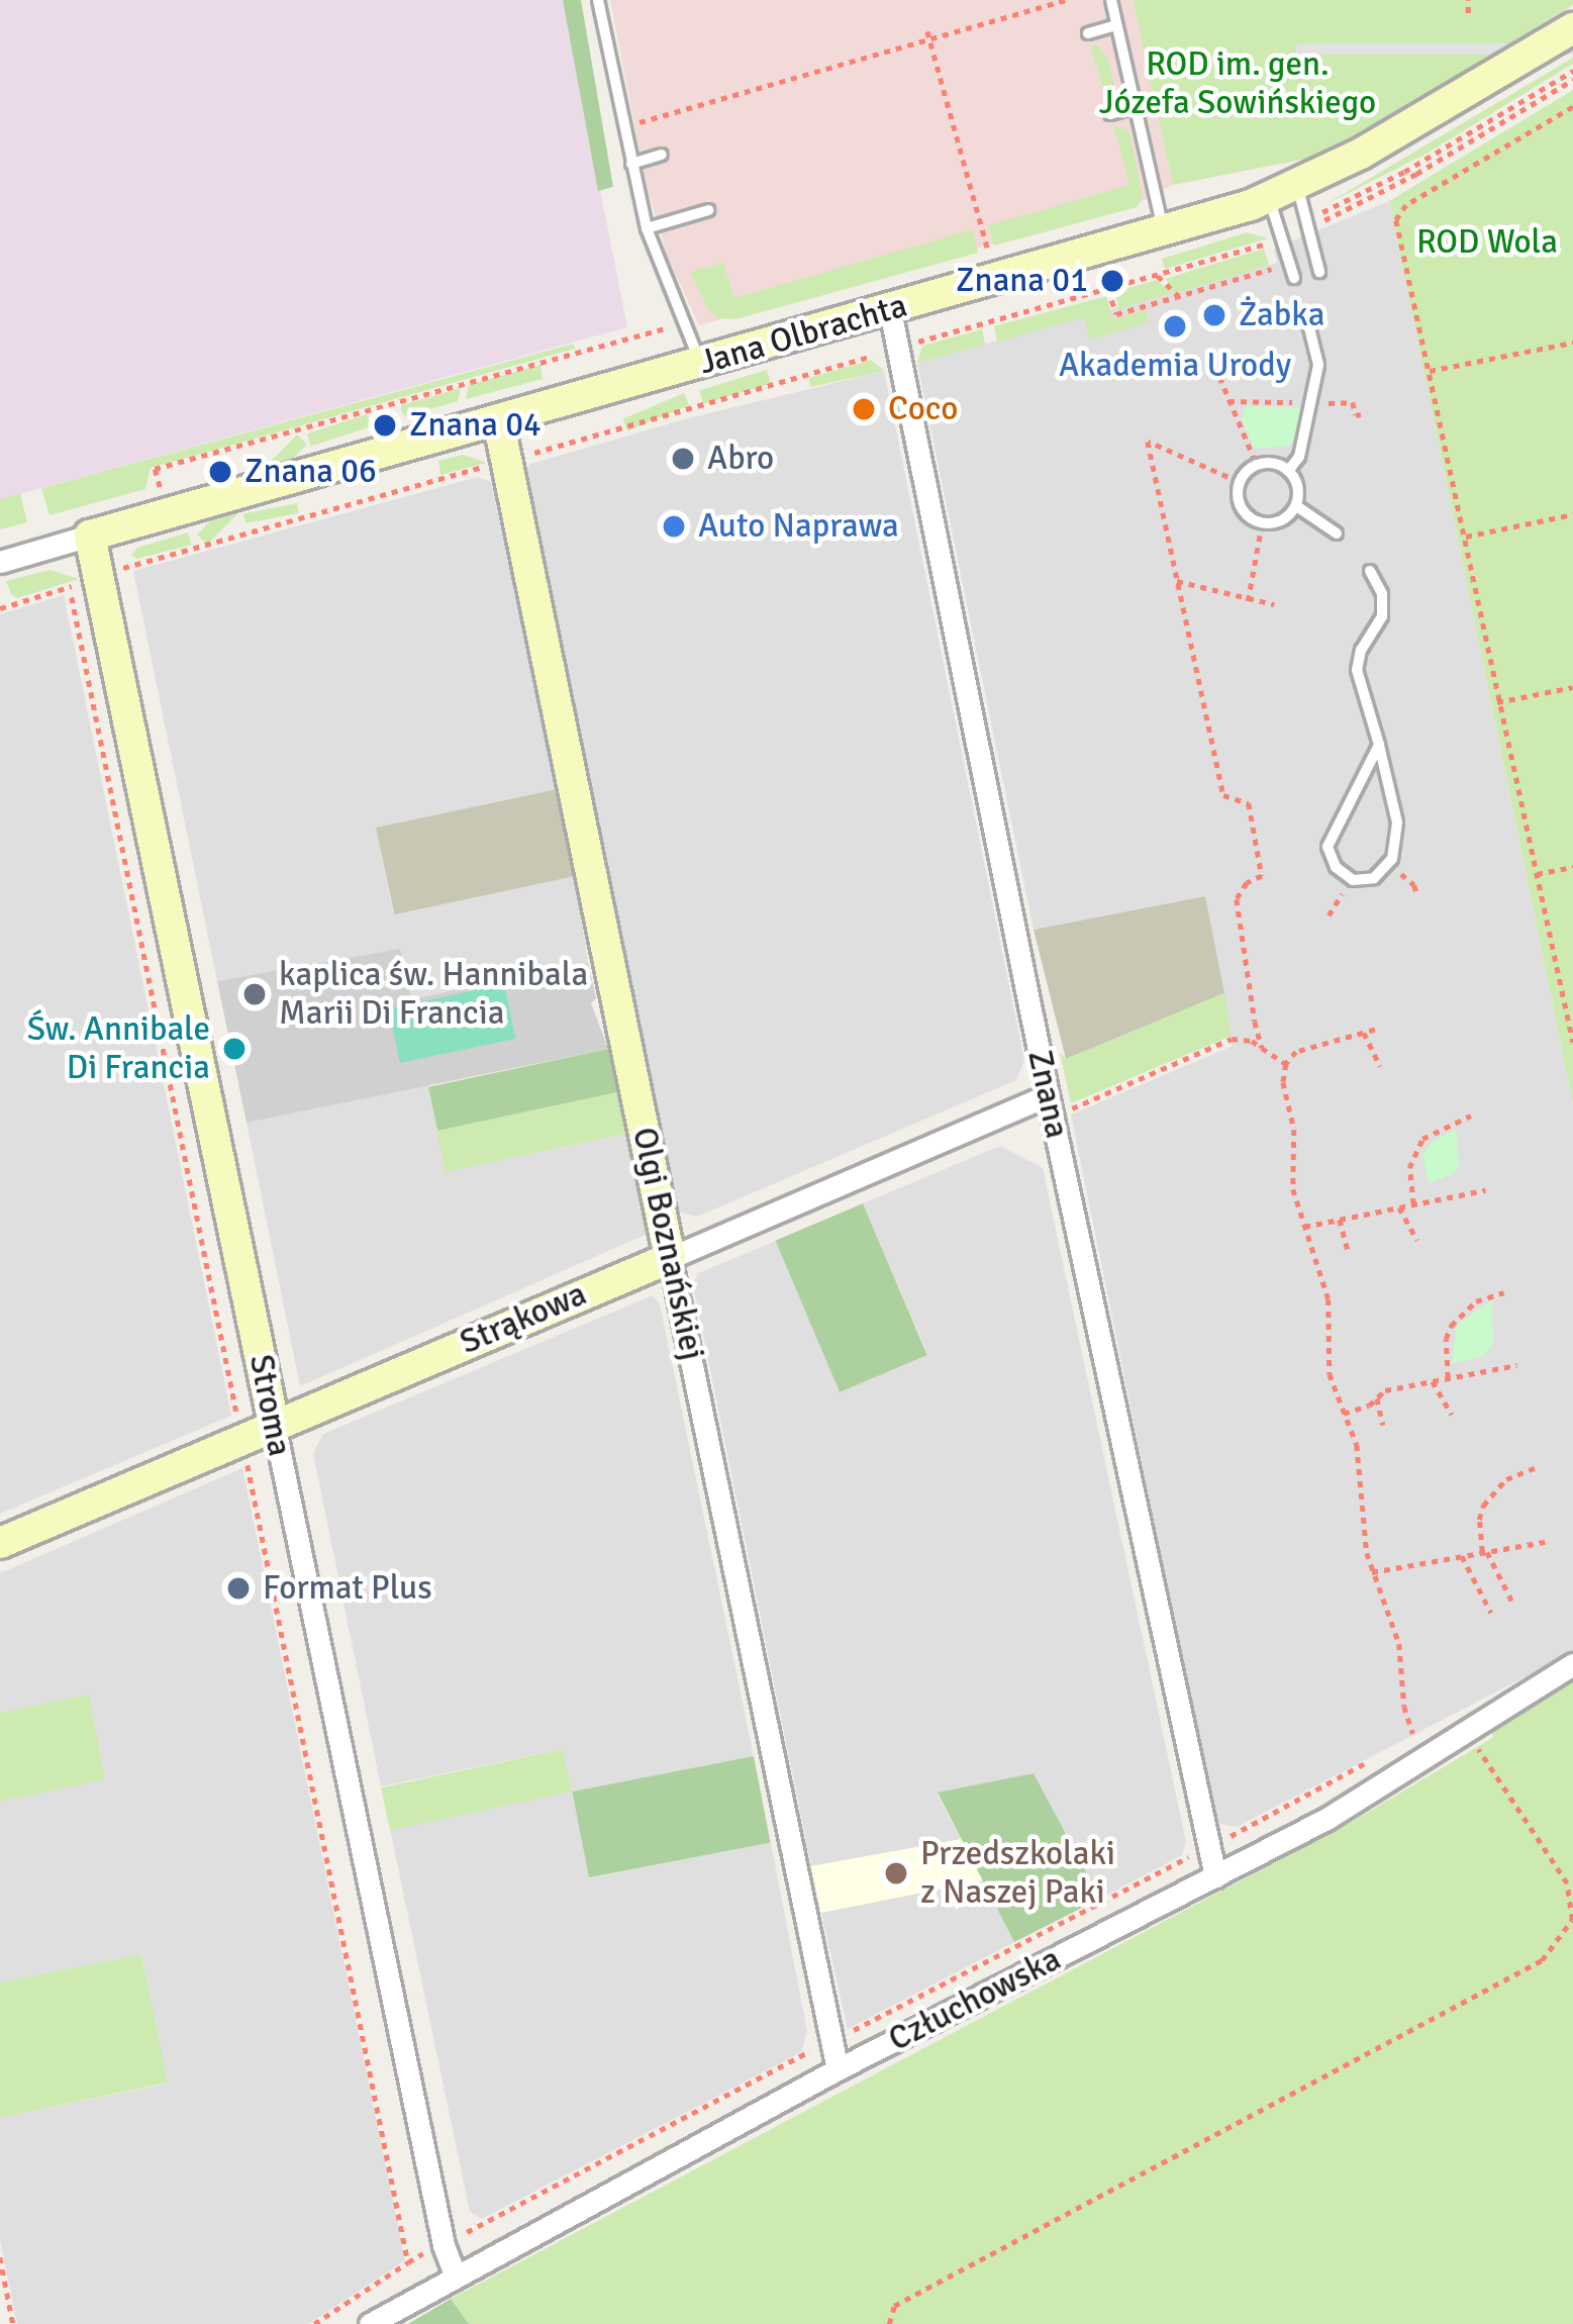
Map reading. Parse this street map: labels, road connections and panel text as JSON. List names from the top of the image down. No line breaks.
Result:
{"streets":{"street":["Jana Olbrachta","Znana","Olgi Boznańskiej","Strąkowa","Stroma","Człuchowska"]},"crossings":[["Jana Olbrachta","Znana"],["Jana Olbrachta","Olgi Boznańskiej"],["Jana Olbrachta","Stroma"],["Znana","Strąkowa"],["Znana","Człuchowska"],["Olgi Boznańskiej","Strąkowa"],["Olgi Boznańskiej","Człuchowska"],["Strąkowa","Stroma"],["Stroma","Człuchowska"]],"parks":["ROD im. gen. Józefa Sowińskiego","ROD Wola"],"places":["Znana 01","Żabka","Akademia Urody","Coco","Znana 04","Abro","Znana 06","Auto Naprawa","kaplica św. Hannibala Marii Di Francia","Św. Annibale Di Francia","Format Plus","Przedszkolaki z Naszej Paki"]}
